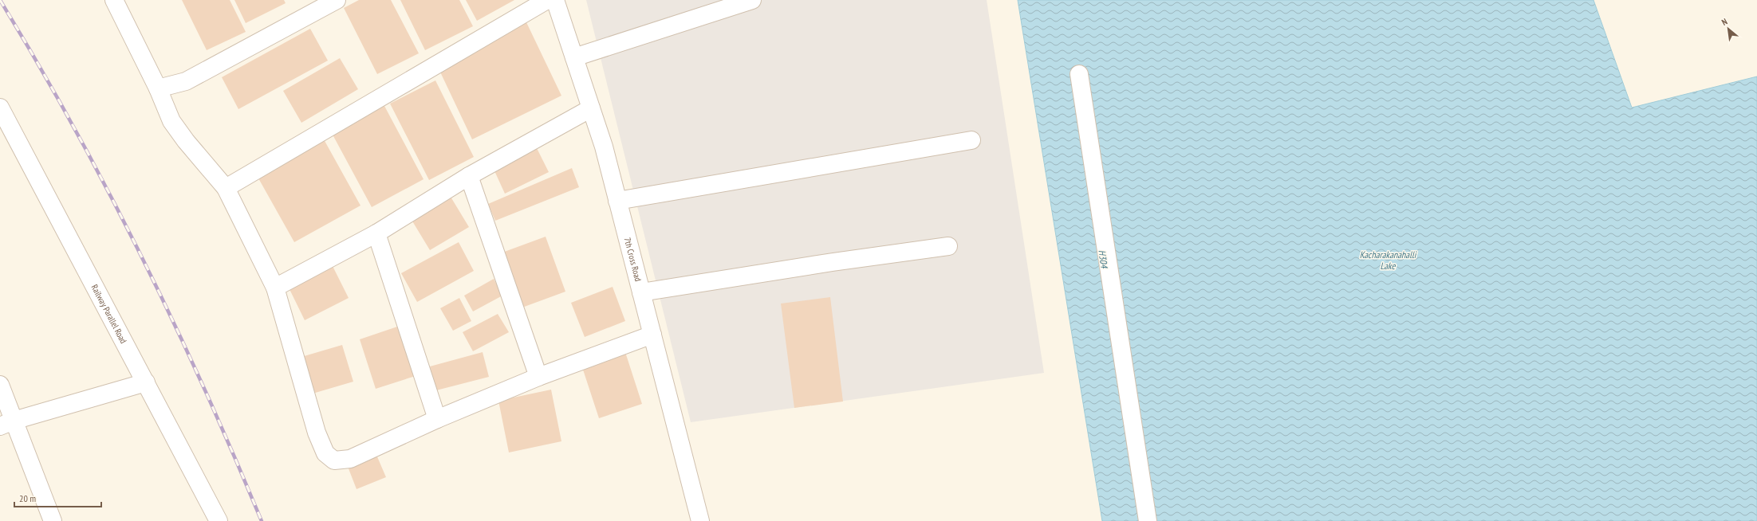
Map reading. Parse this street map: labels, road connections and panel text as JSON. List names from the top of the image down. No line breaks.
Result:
{"streets":{"street":["7th Cross Road","Railway Parallel Road"]},"water":["Kacharakanahalli Lake","H304"],"scale_bar":"20 m","north":"top left"}
